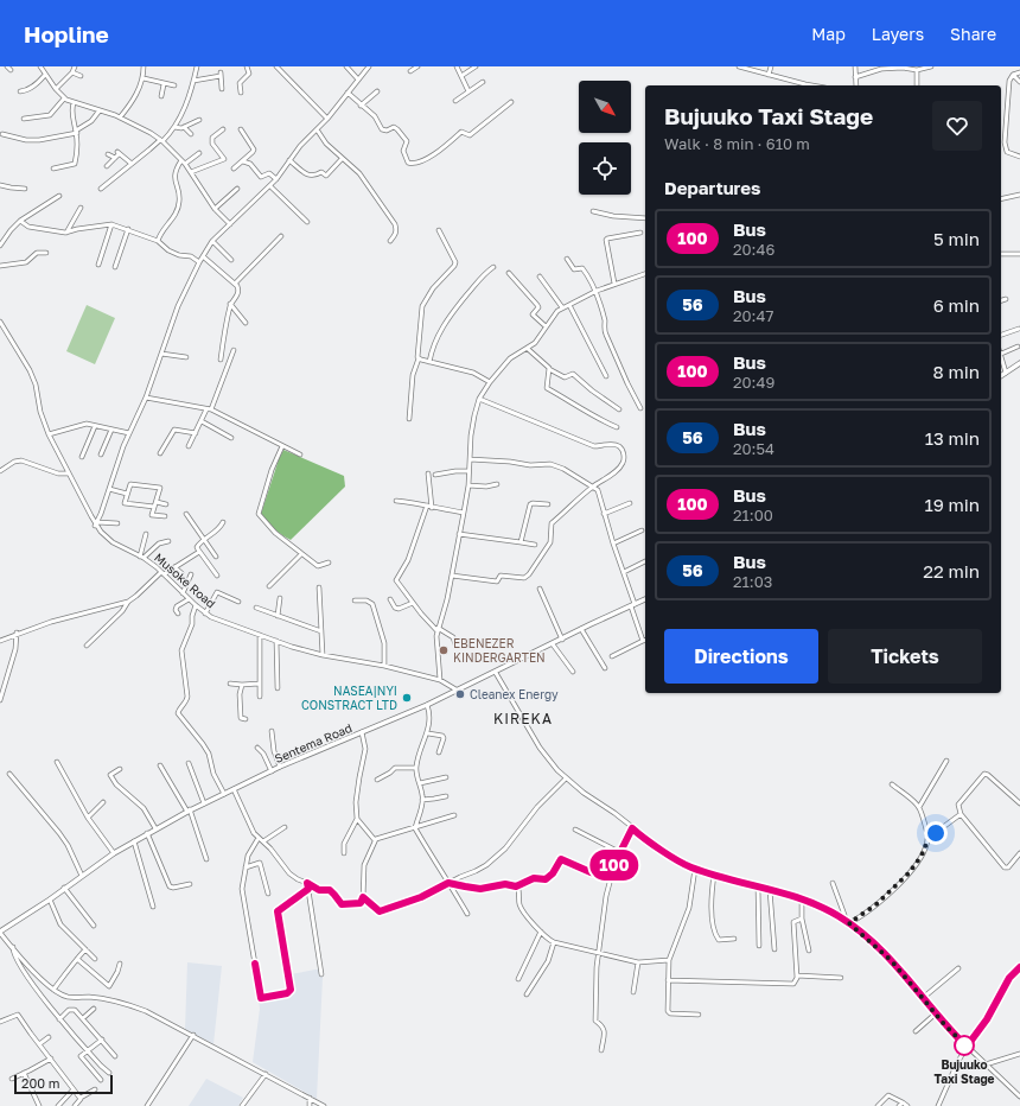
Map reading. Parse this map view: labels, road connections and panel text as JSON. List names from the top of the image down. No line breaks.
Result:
{"streets":{"main road":["Sentema Road"],"street":["Musoke Road"]},"crossings":[["Musoke Road","Sentema Road"]],"districts":["KIREKA"],"places":["EBENEZER KINDERGARTEN","Cleanex Energy","NASEA|NYI CONSTRACT LTD","Bujuuko Taxi Stage"],"lines":["bus line 100"],"scale_bar":"200 m","north":"bottom right","page":{"header":"Hopline","nav":["Map","Layers","Share"],"on_map":"100","heading":[["Bujuuko Taxi Stage","Walk · 8 min · 610 m"],"Departures"],"list":[{"mark":"100","name":"Bus","note":"20:46","value":"5 min"},{"mark":"56","name":"Bus","note":"20:47","value":"6 min"},{"mark":"100","name":"Bus","note":"20:49","value":"8 min"},{"mark":"56","name":"Bus","note":"20:54","value":"13 min"},{"mark":"100","name":"Bus","note":"21:00","value":"19 min"},{"mark":"56","name":"Bus","note":"21:03","value":"22 min"}],"buttons":["Directions","Tickets"],"scale":"200 m"}}
